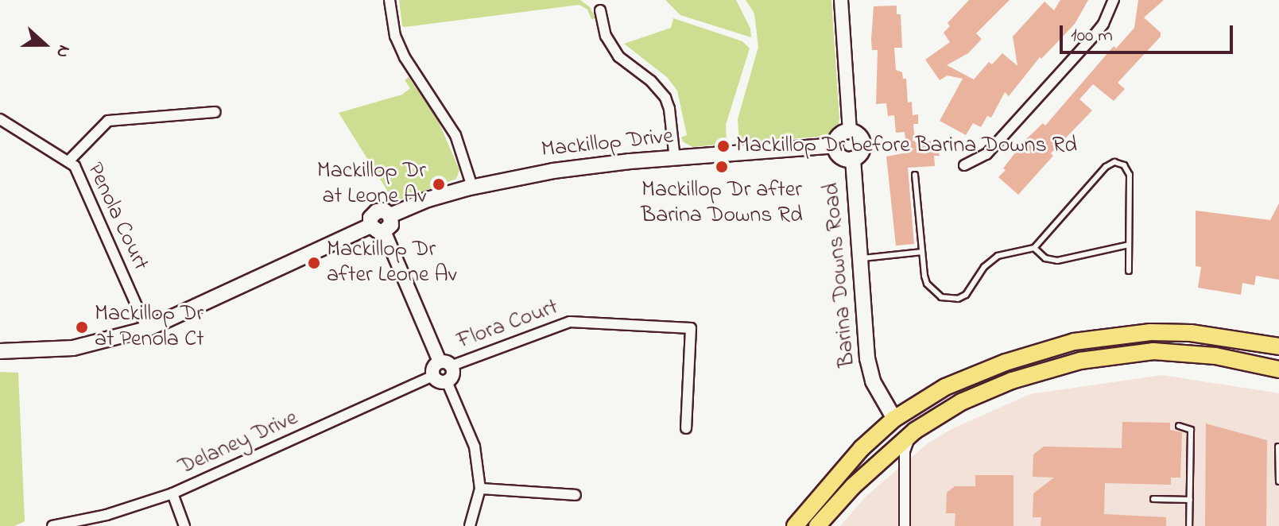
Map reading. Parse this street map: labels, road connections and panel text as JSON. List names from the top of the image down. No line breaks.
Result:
{"streets":{"main road":["Mackillop Drive","Barina Downs Road"],"street":["Penola Court","Flora Court","Delaney Drive"]},"crossings":[["Mackillop Drive","Barina Downs Road"],["Flora Court","Delaney Drive"]],"places":["Mackillop Dr before Barina Downs Rd","Mackillop Dr after Barina Downs Rd","Mackillop Dr at Leone Av","Mackillop Dr after Leone Av","Mackillop Dr at Penola Ct"],"scale_bar":"100 m","north":"right"}
